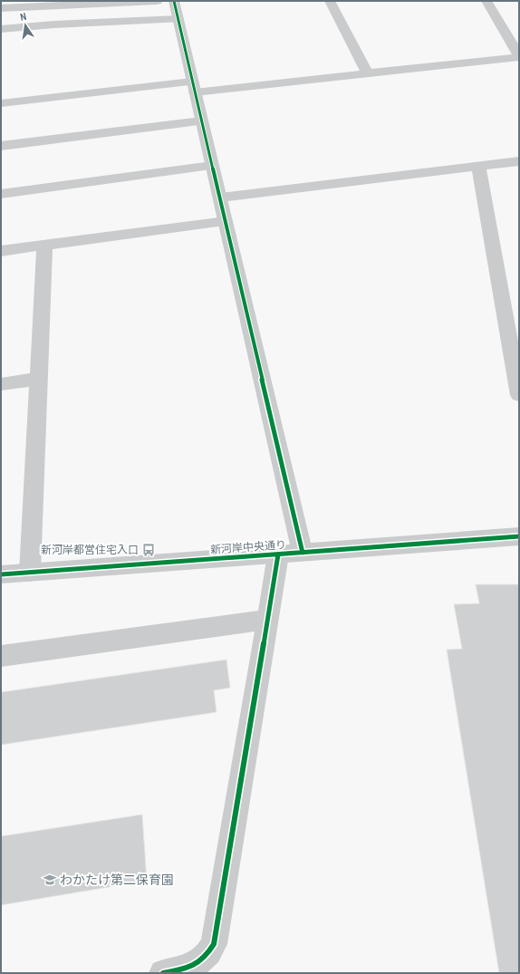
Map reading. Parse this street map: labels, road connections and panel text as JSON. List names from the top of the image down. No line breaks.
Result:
{"streets":{"street":["新河岸中央通り"]},"places":{"bus stop":["新河岸都営住宅入口"],"school or university":["わかたけ第二保育園"]},"north":"top"}
